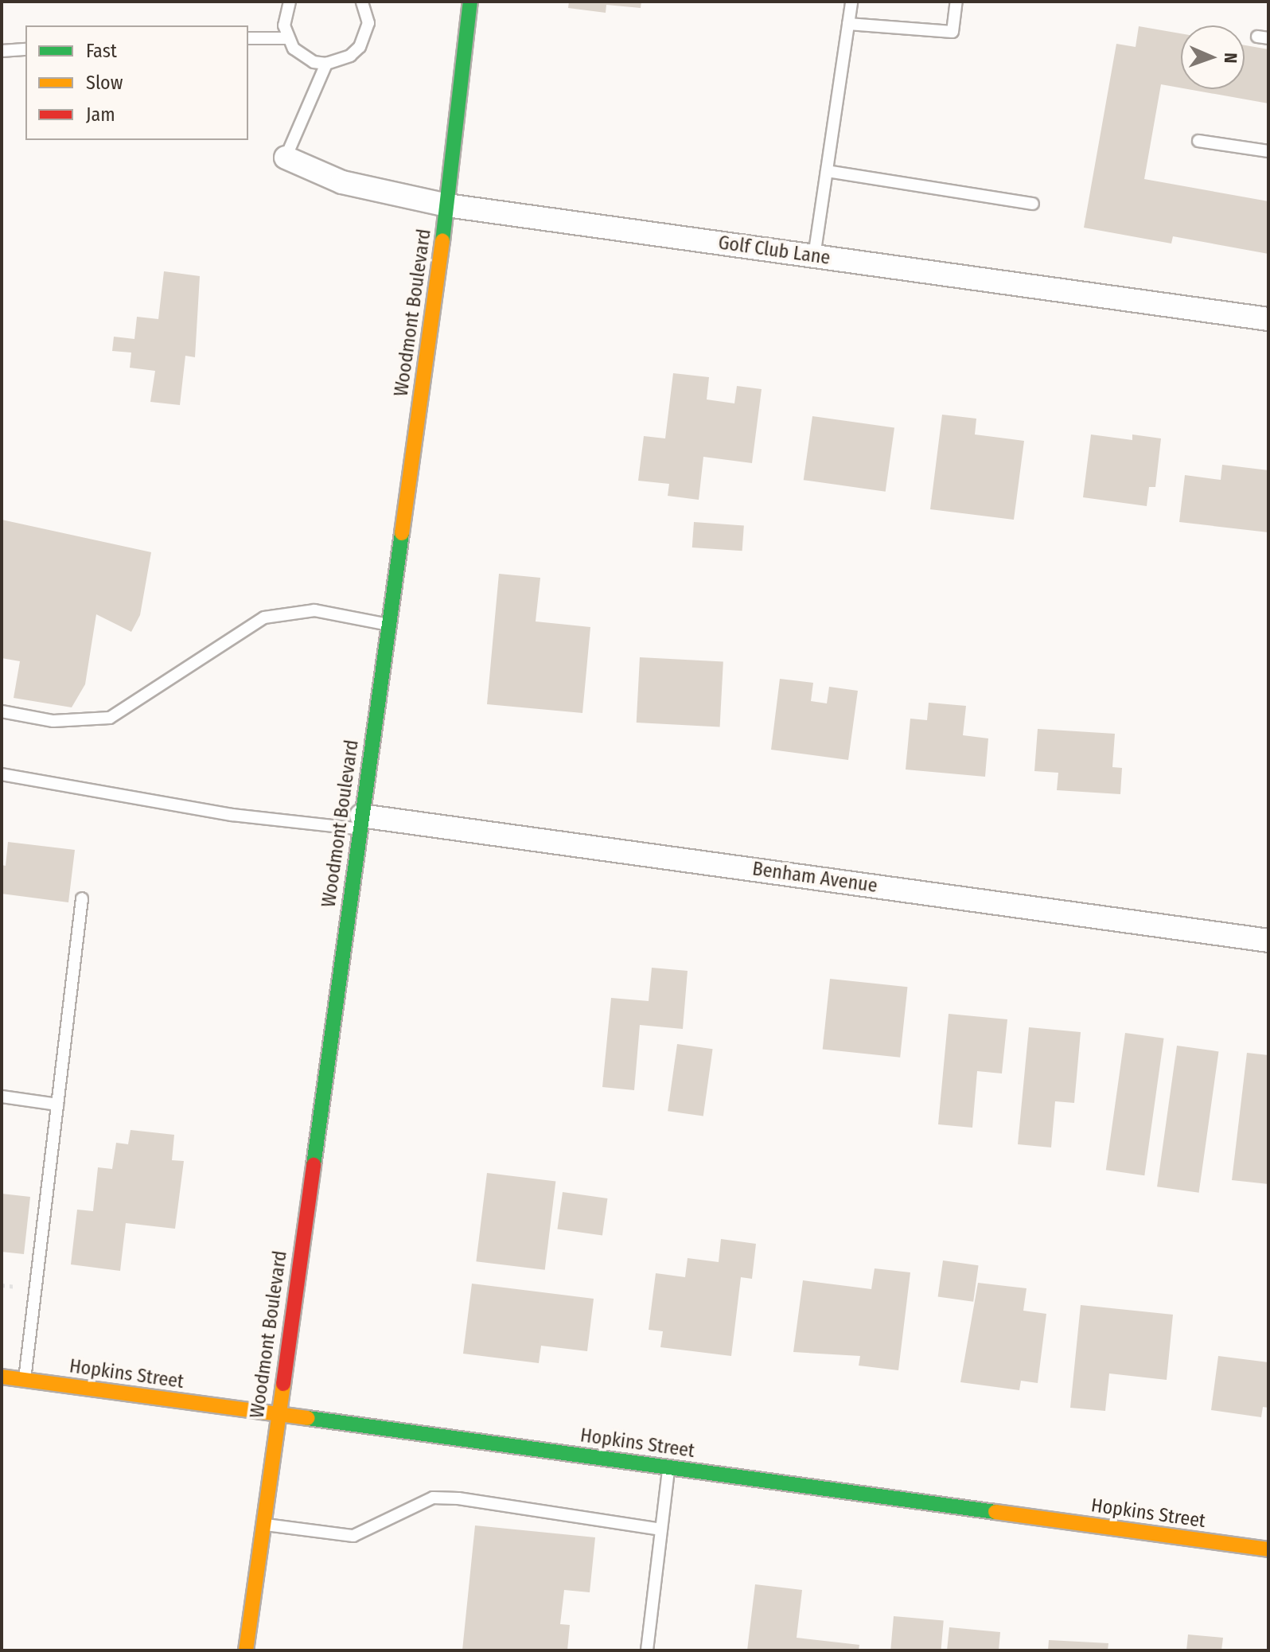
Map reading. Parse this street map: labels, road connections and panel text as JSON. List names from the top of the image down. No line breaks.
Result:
{"streets":{"main road":["Woodmont Boulevard","Hopkins Street"],"street":["Golf Club Lane","Benham Avenue"]},"crossings":[["Golf Club Lane","Woodmont Boulevard"],["Woodmont Boulevard","Benham Avenue"],["Woodmont Boulevard","Hopkins Street"]],"legend":["Fast","Slow","Jam"],"north":"right"}
